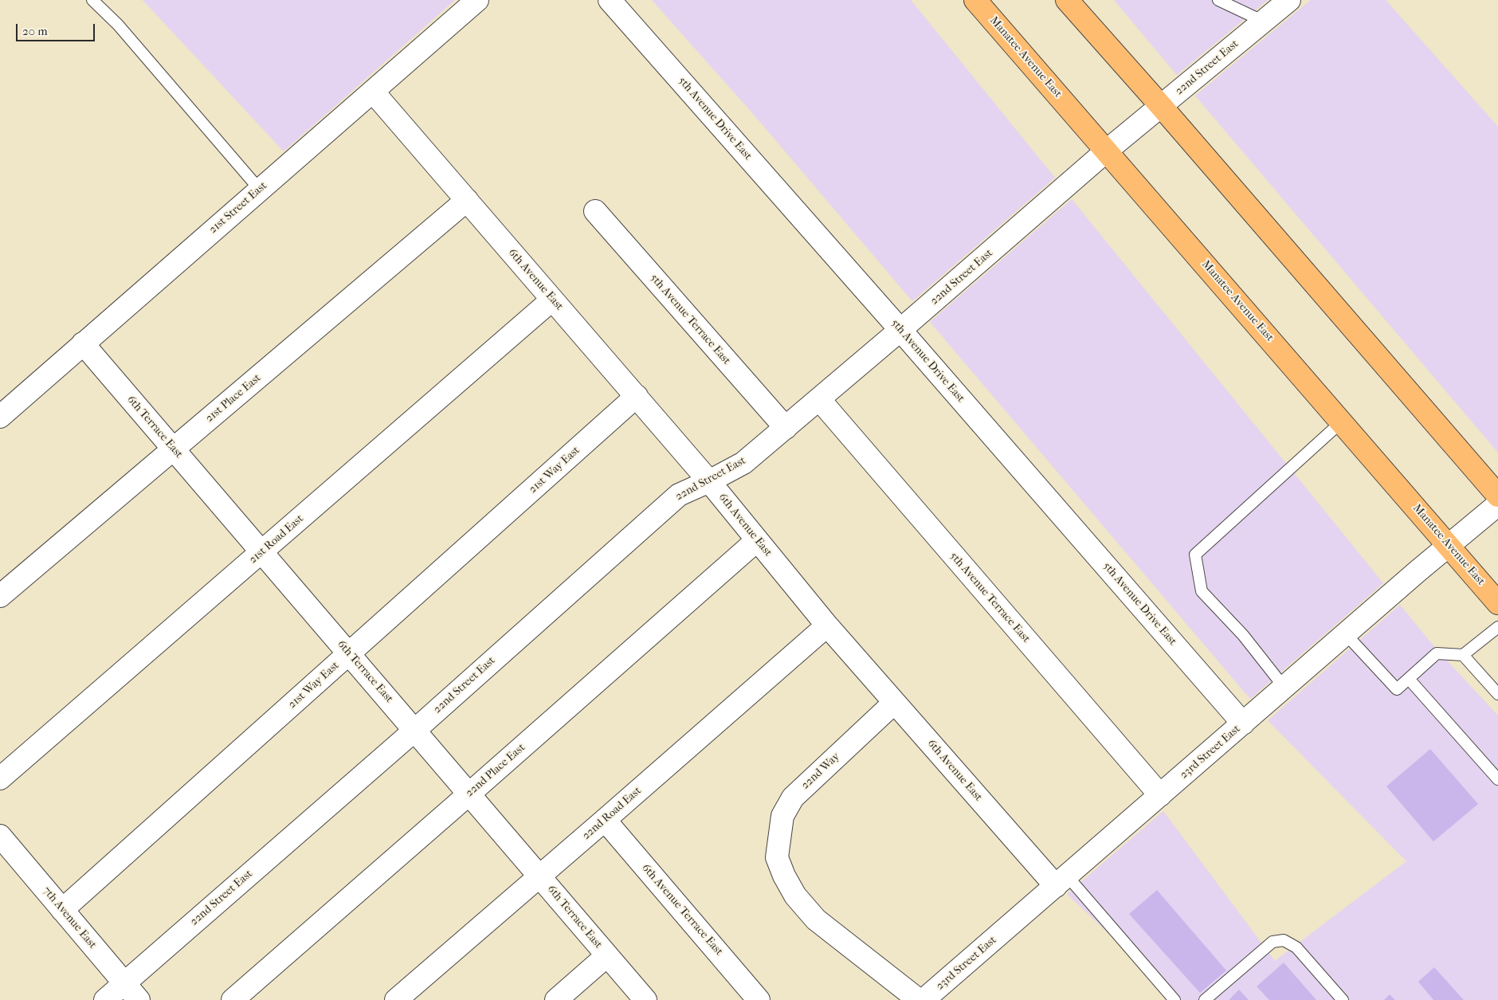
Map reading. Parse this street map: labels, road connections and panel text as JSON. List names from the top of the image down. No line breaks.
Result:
{"streets":{"main road":["Manatee Avenue East"],"street":["22nd Street East","5th Avenue Drive East","21st Street East","6th Avenue East","5th Avenue Terrace East","21st Place East","6th Terrace East","21st Way East","21st Road East","23rd Street East","22nd Place East","22nd Way","22nd Road East","6th Avenue Terrace East","7th Avenue East"]},"crossings":[["Manatee Avenue East","22nd Street East"],["Manatee Avenue East","23rd Street East"],["22nd Street East","5th Avenue Drive East"],["22nd Street East","6th Avenue East"],["22nd Street East","5th Avenue Terrace East"],["22nd Street East","6th Terrace East"],["22nd Street East","7th Avenue East"],["5th Avenue Drive East","23rd Street East"],["21st Street East","6th Avenue East"],["21st Street East","6th Terrace East"],["6th Avenue East","21st Place East"],["6th Avenue East","21st Way East"],["6th Avenue East","21st Road East"],["6th Avenue East","23rd Street East"],["6th Avenue East","22nd Place East"],["6th Avenue East","22nd Way"],["6th Avenue East","22nd Road East"],["5th Avenue Terrace East","23rd Street East"],["21st Place East","6th Terrace East"],["6th Terrace East","21st Way East"],["6th Terrace East","21st Road East"],["6th Terrace East","22nd Place East"],["6th Terrace East","22nd Road East"],["21st Way East","7th Avenue East"],["22nd Road East","6th Avenue Terrace East"]],"scale_bar":"20 m"}
